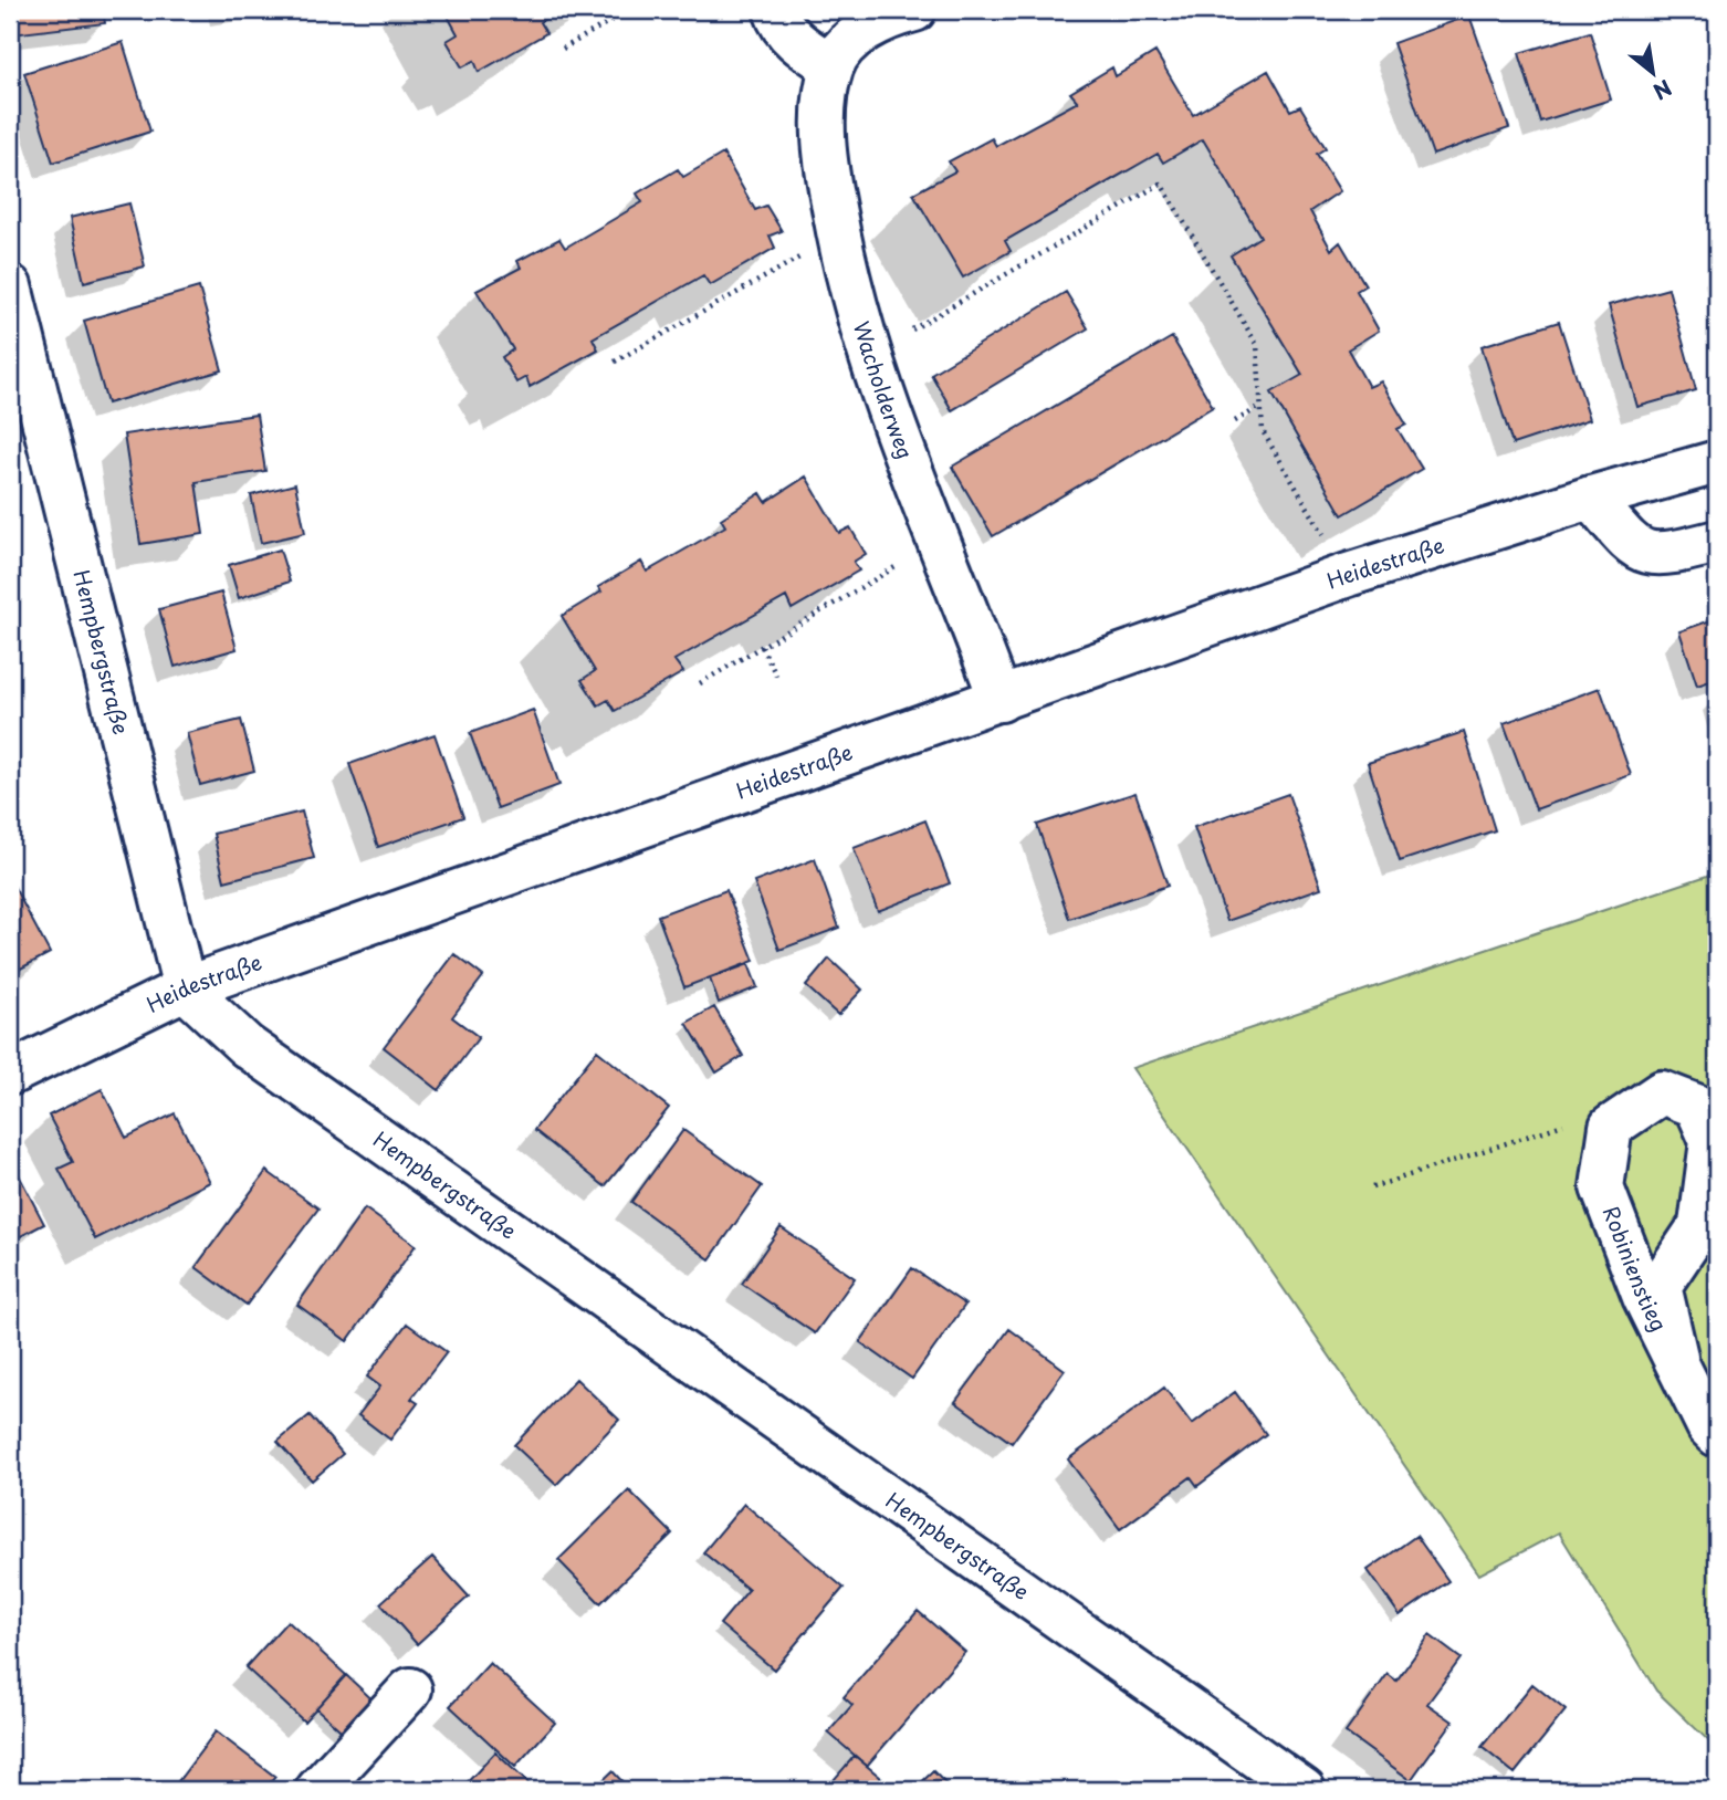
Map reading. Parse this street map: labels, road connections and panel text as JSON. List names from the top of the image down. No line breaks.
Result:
{"streets":{"street":["Wacholderweg","Heidestraße","Hempbergstraße","Robinienstieg"]},"crossings":[["Wacholderweg","Heidestraße"],["Heidestraße","Hempbergstraße"]],"north":"bottom right"}
